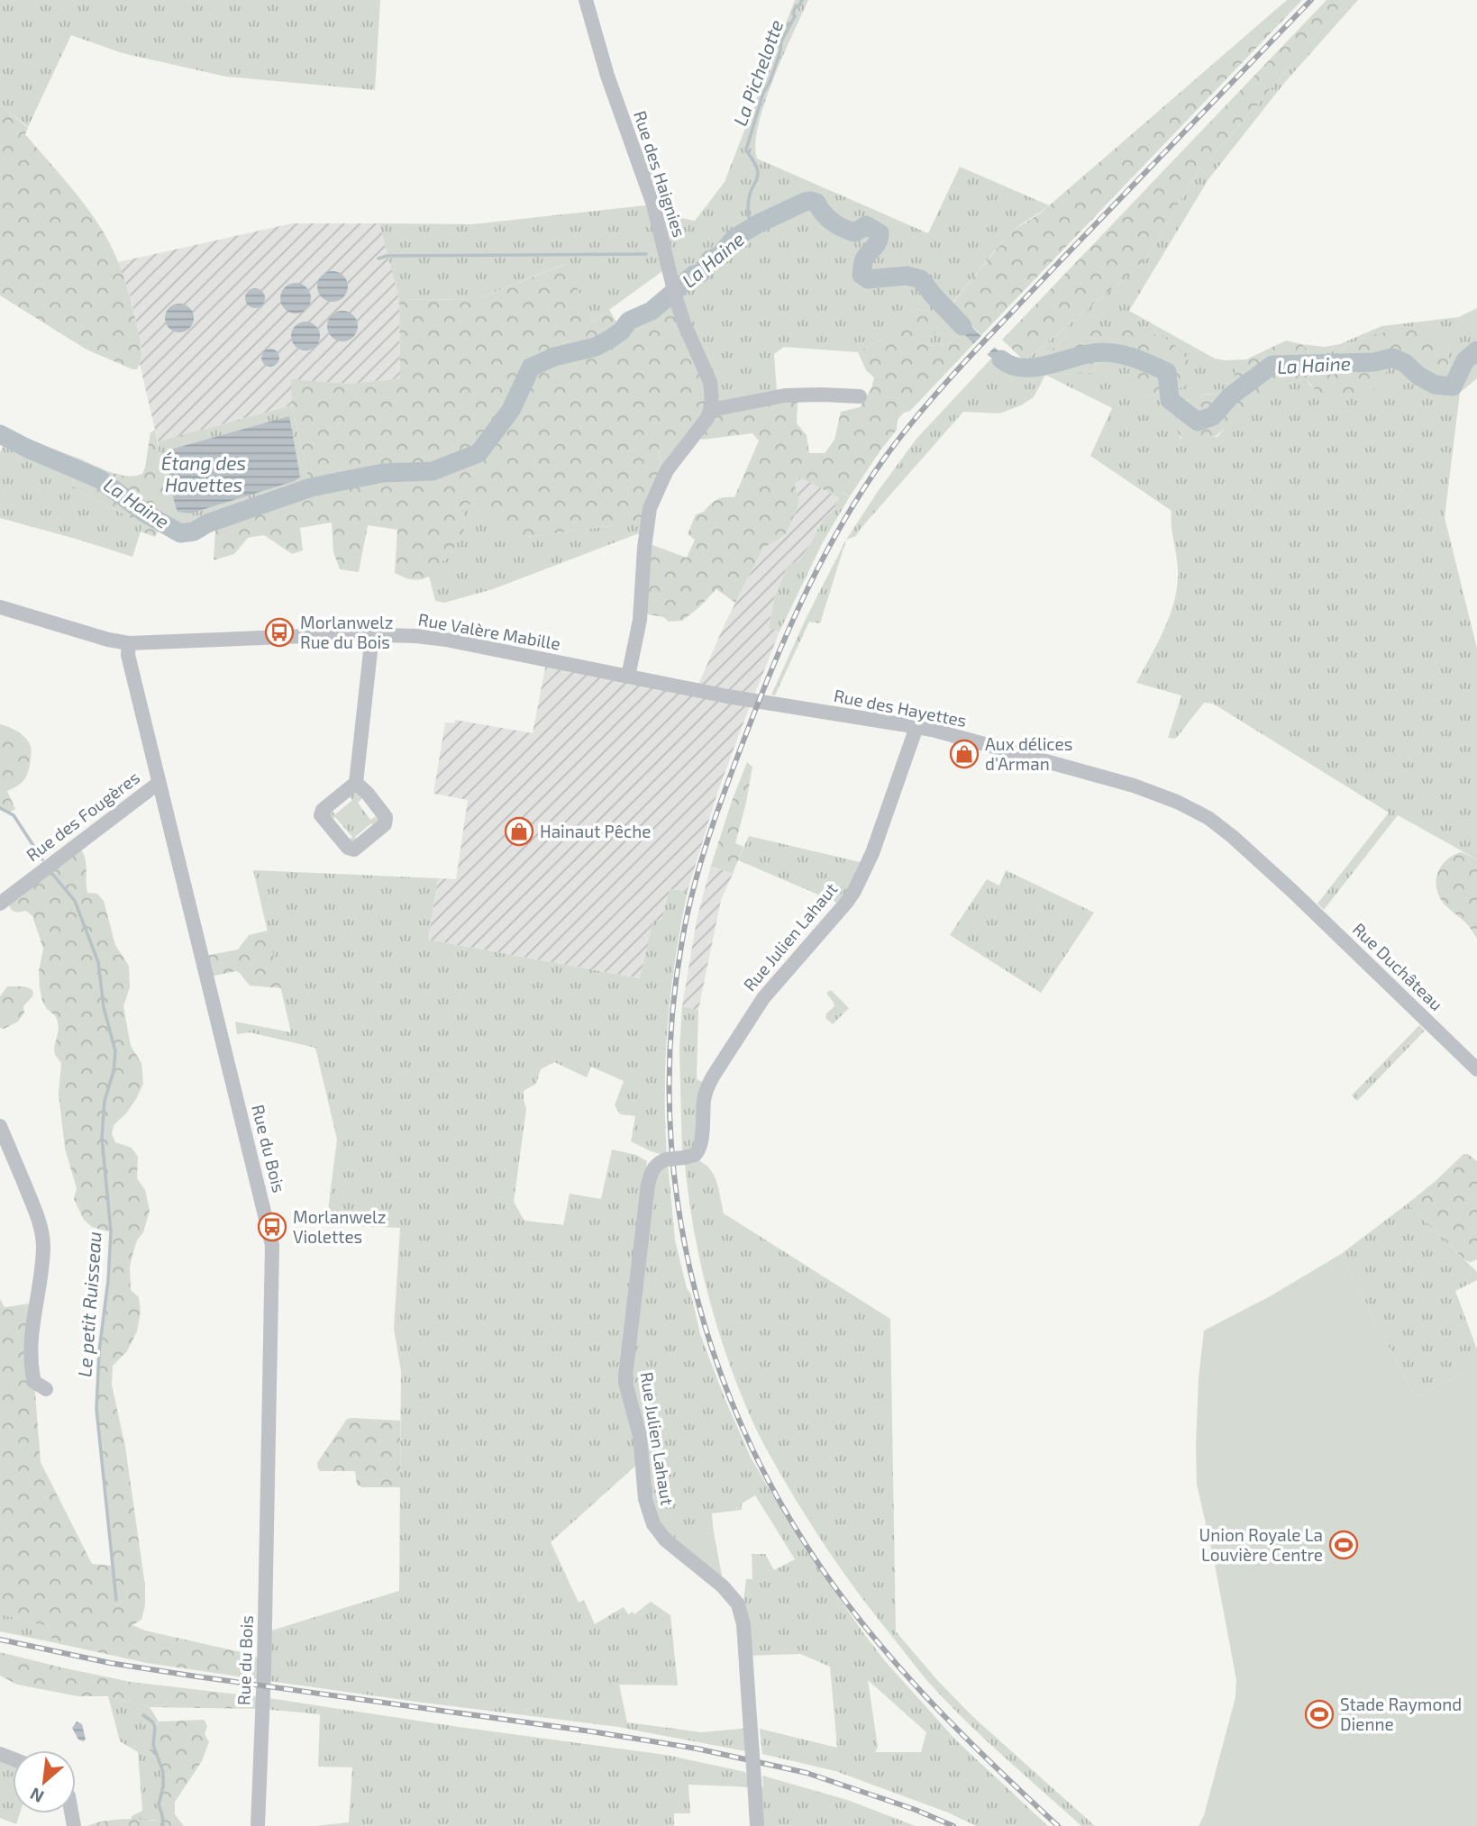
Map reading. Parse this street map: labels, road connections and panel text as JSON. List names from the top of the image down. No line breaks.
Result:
{"streets":{"street":["Rue des Haignies","Rue Valère Mabille","Rue des Hayettes","Rue des Fougères","Rue Julien Lahaut","Rue Duchâteau","Rue du Bois"]},"crossings":[["Rue Valère Mabille","Rue des Hayettes"],["Rue Valère Mabille","Rue du Bois"],["Rue des Hayettes","Rue Julien Lahaut"],["Rue des Hayettes","Rue Duchâteau"],["Rue des Fougères","Rue du Bois"]],"water":["La Pichelotte","La Haine","Étang des Havettes","Le petit Ruisseau"],"places":{"bus stop":["Morlanwelz Rue du Bois","Morlanwelz Violettes"],"shop":["Aux délices d'Arman","Hainaut Pêche"],"sports":["Union Royale La Louvière Centre","Stade Raymond Dienne"]},"north":"bottom left"}
